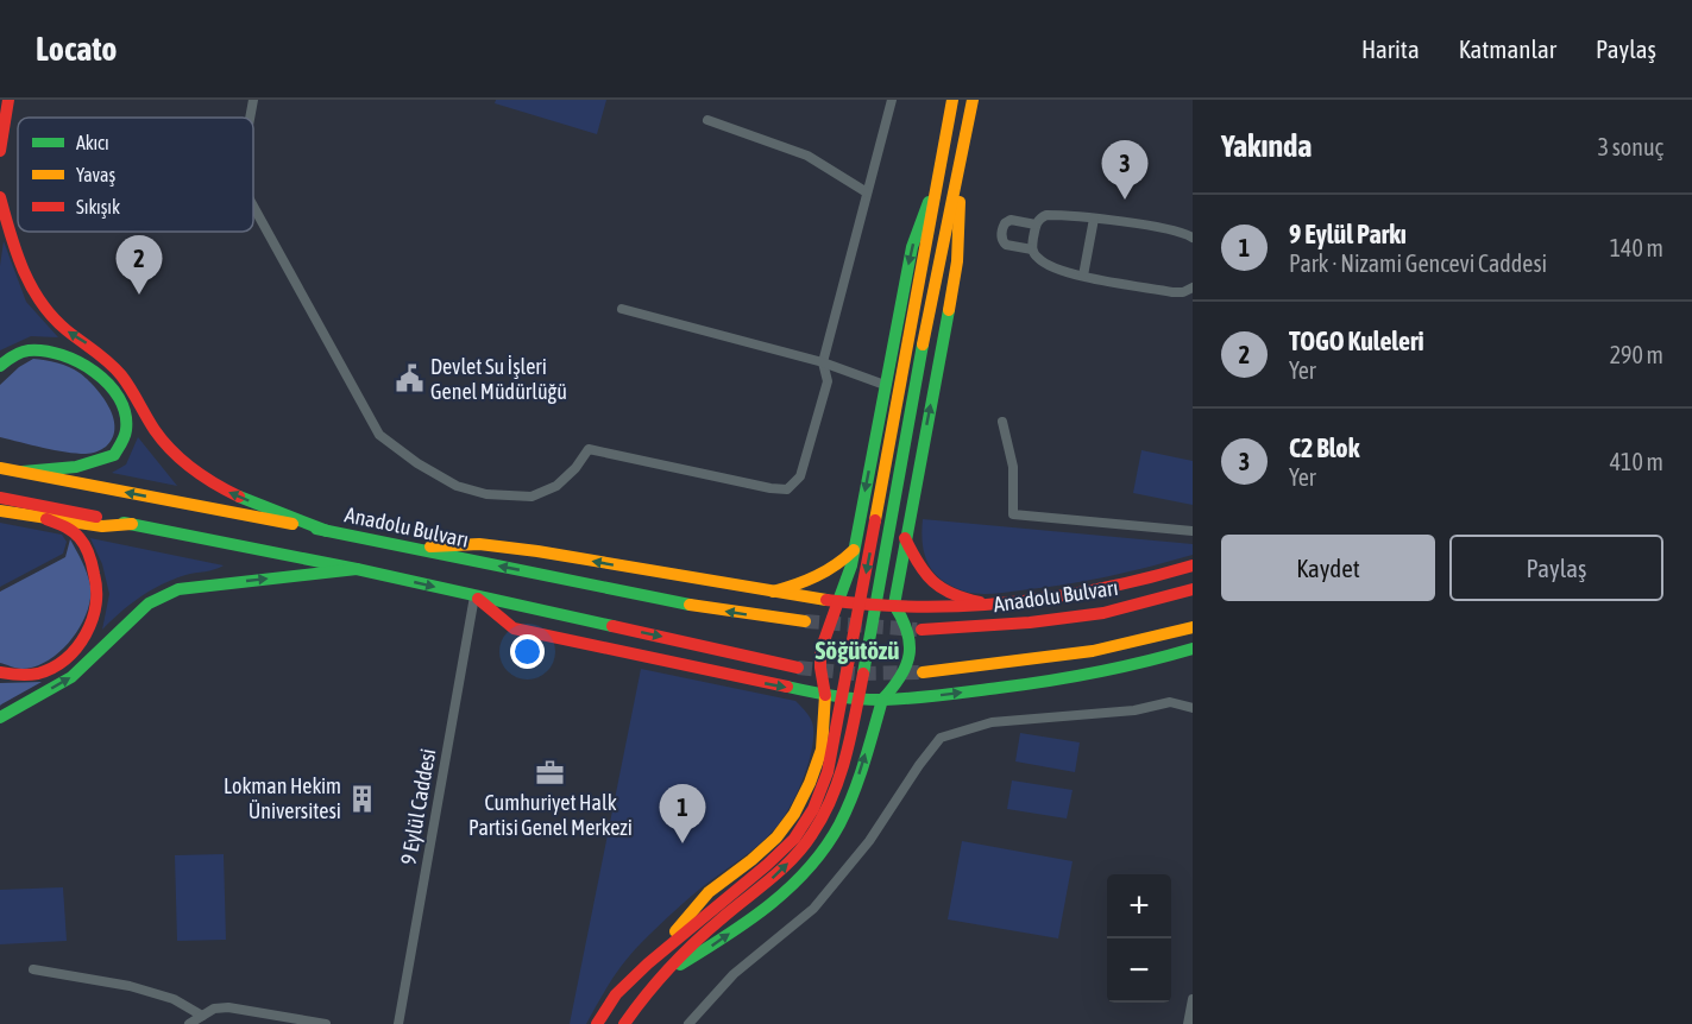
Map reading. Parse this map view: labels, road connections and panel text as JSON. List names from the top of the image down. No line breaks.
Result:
{"streets":{"main road":["Anadolu Bulvarı"],"street":["9 Eylül Caddesi"]},"districts":["Söğütözü"],"places":{"public building":["Devlet Su İşleri Genel Müdürlüğü"],"office":["Cumhuriyet Halk Partisi Genel Merkezi"],"building":["Lokman Hekim Üniversitesi"]},"legend":["Akıcı","Yavaş","Sıkışık"],"page":{"header":"Locato","nav":["Harita","Katmanlar","Paylaş"],"heading":["Yakında","3 sonuç"],"pins":["3","2","1"],"list":[{"mark":"1","name":"9 Eylül Parkı","note":"Park · Nizami Gencevi Caddesi","value":"140 m"},{"mark":"2","name":"TOGO Kuleleri","note":"Yer","value":"290 m"},{"mark":"3","name":"C2 Blok","note":"Yer","value":"410 m"}],"buttons":["Kaydet","Paylaş"],"map_buttons":["+","−"]}}
